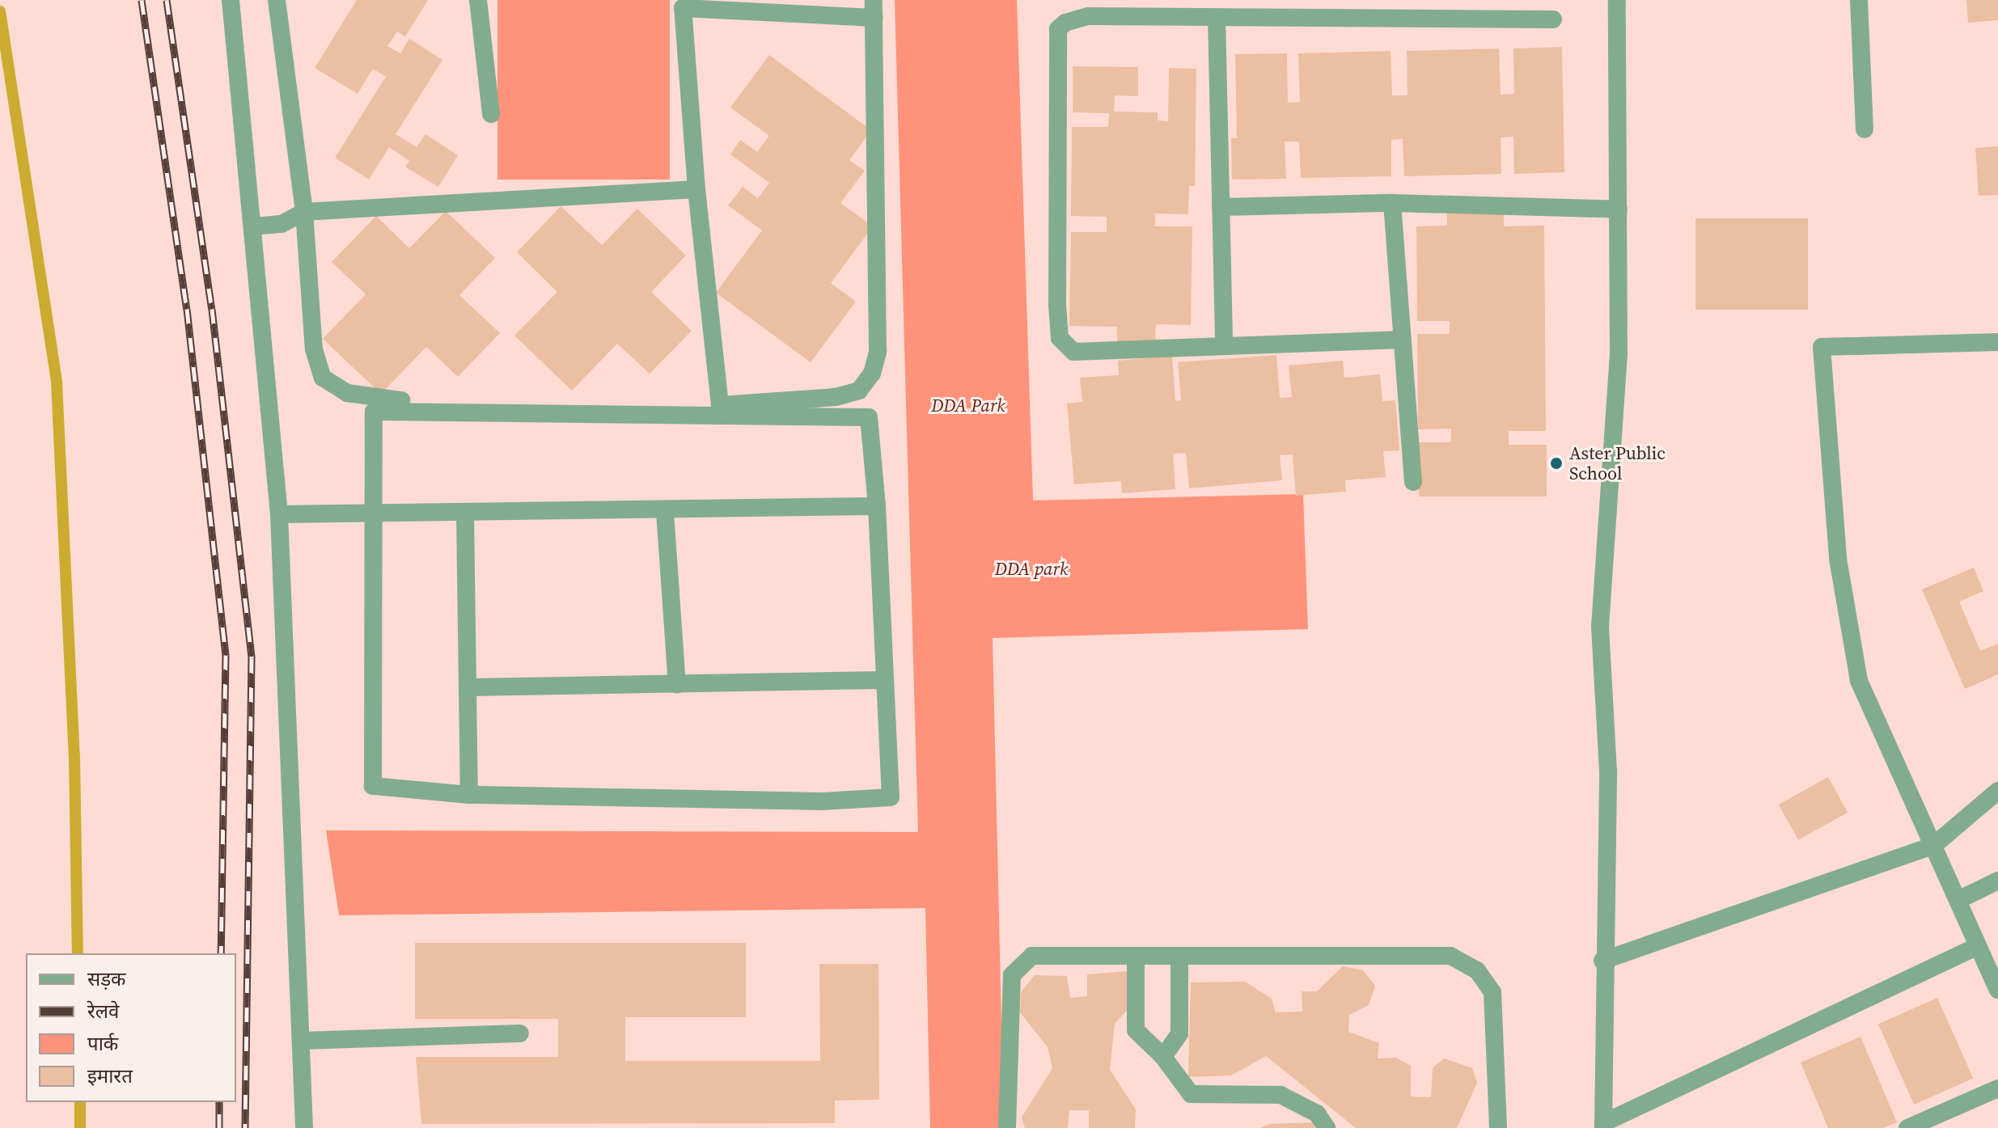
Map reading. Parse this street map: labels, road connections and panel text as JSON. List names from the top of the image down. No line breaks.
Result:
{"parks":["DDA Park","DDA park"],"places":["Aster Public School"],"legend":["सड़क","रेलवे","पार्क","इमारत"]}
